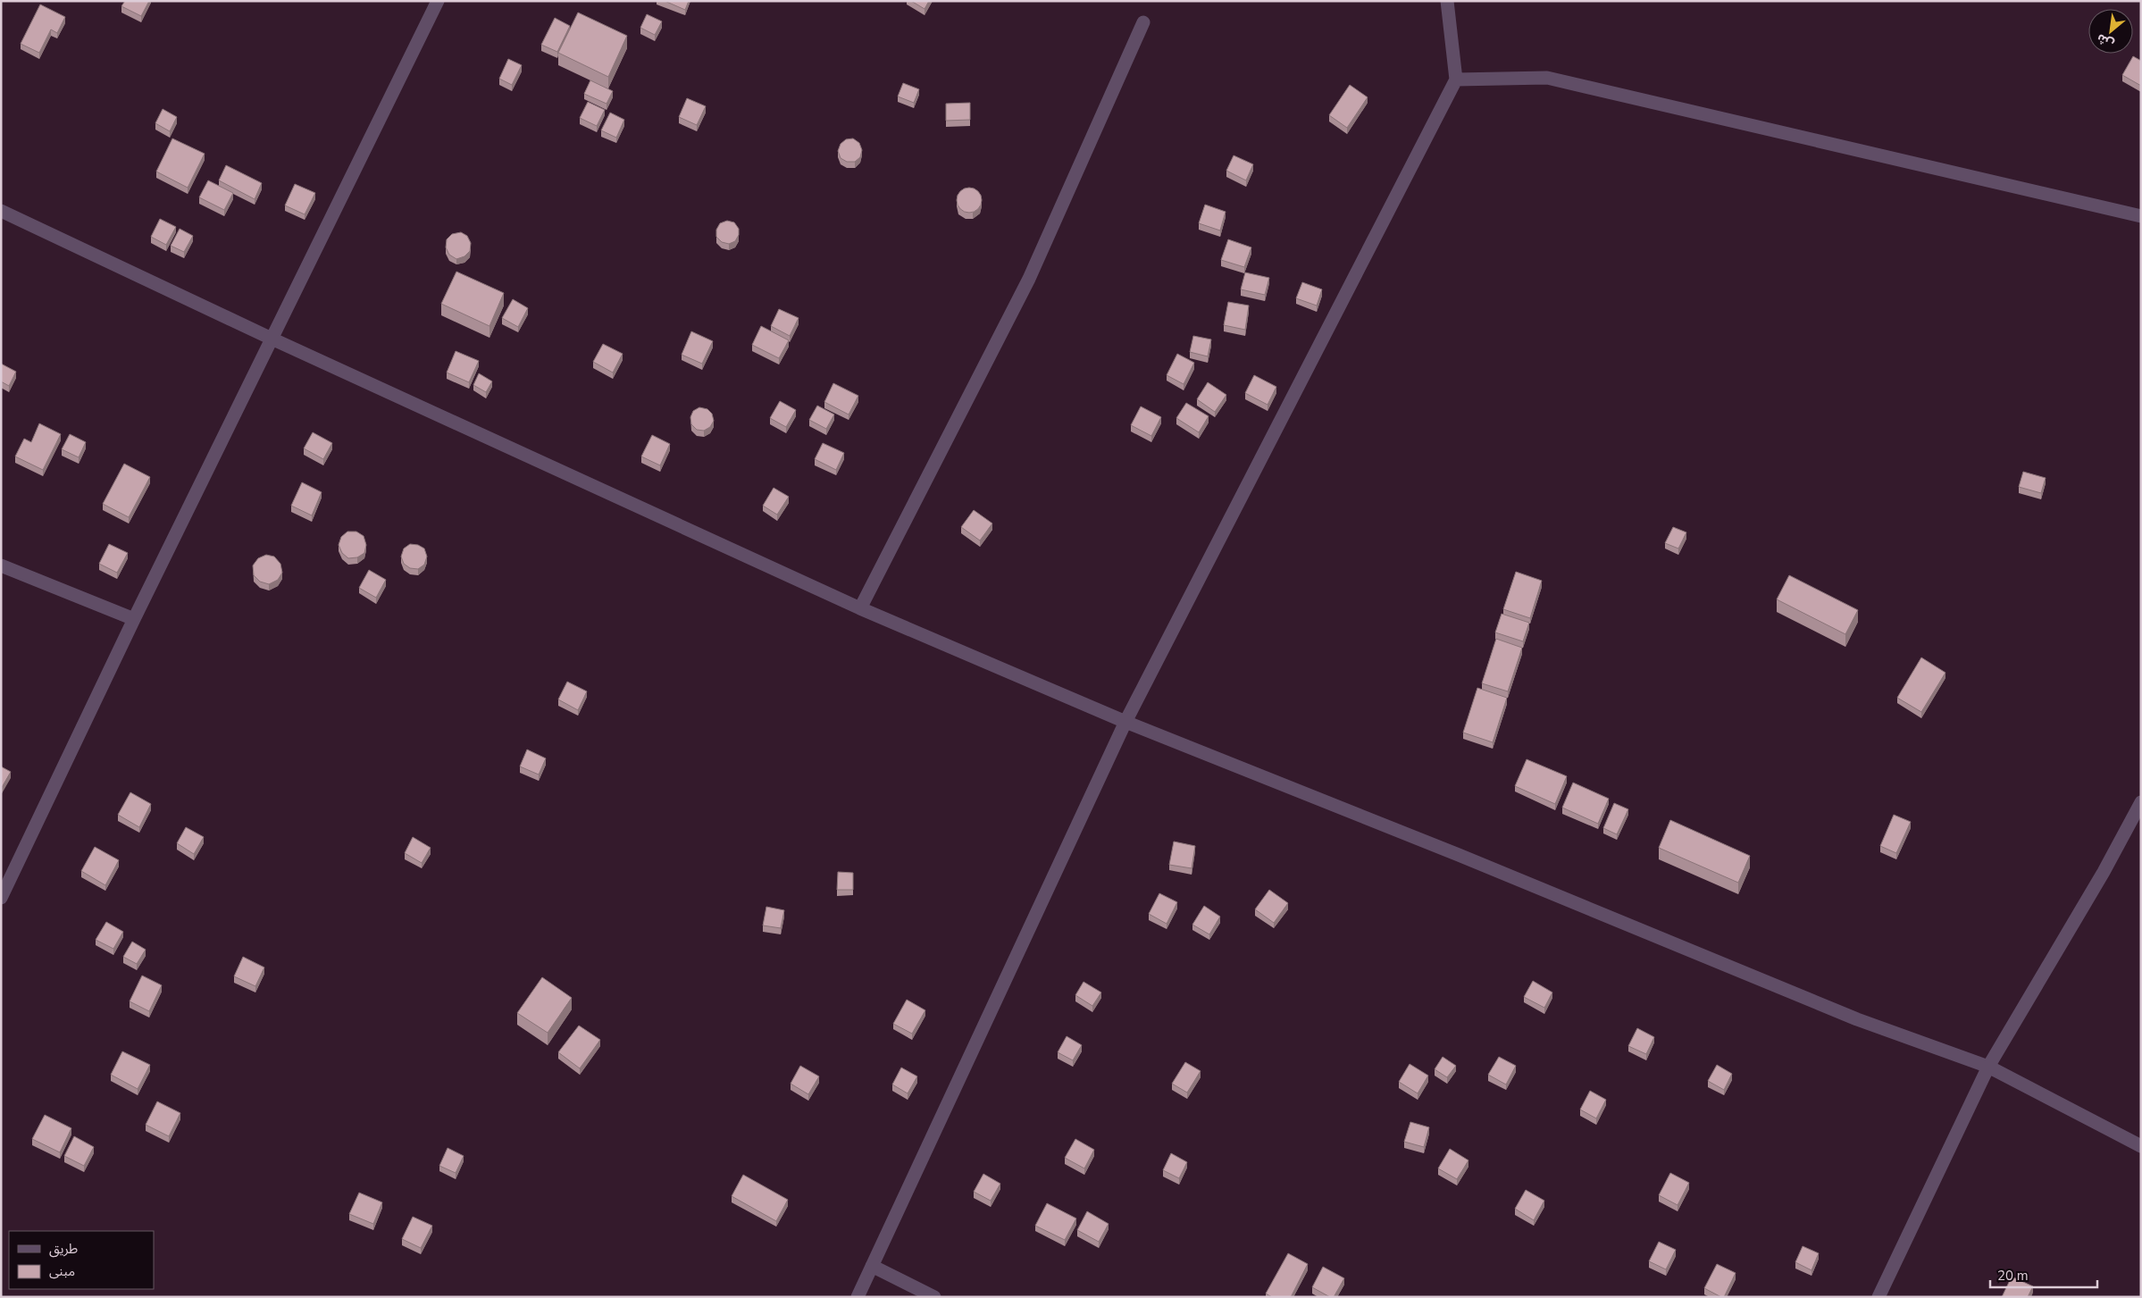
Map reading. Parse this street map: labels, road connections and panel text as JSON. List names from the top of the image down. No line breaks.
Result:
{"legend":["طريق","مبنى"],"scale_bar":"20 m","north":"bottom left"}
